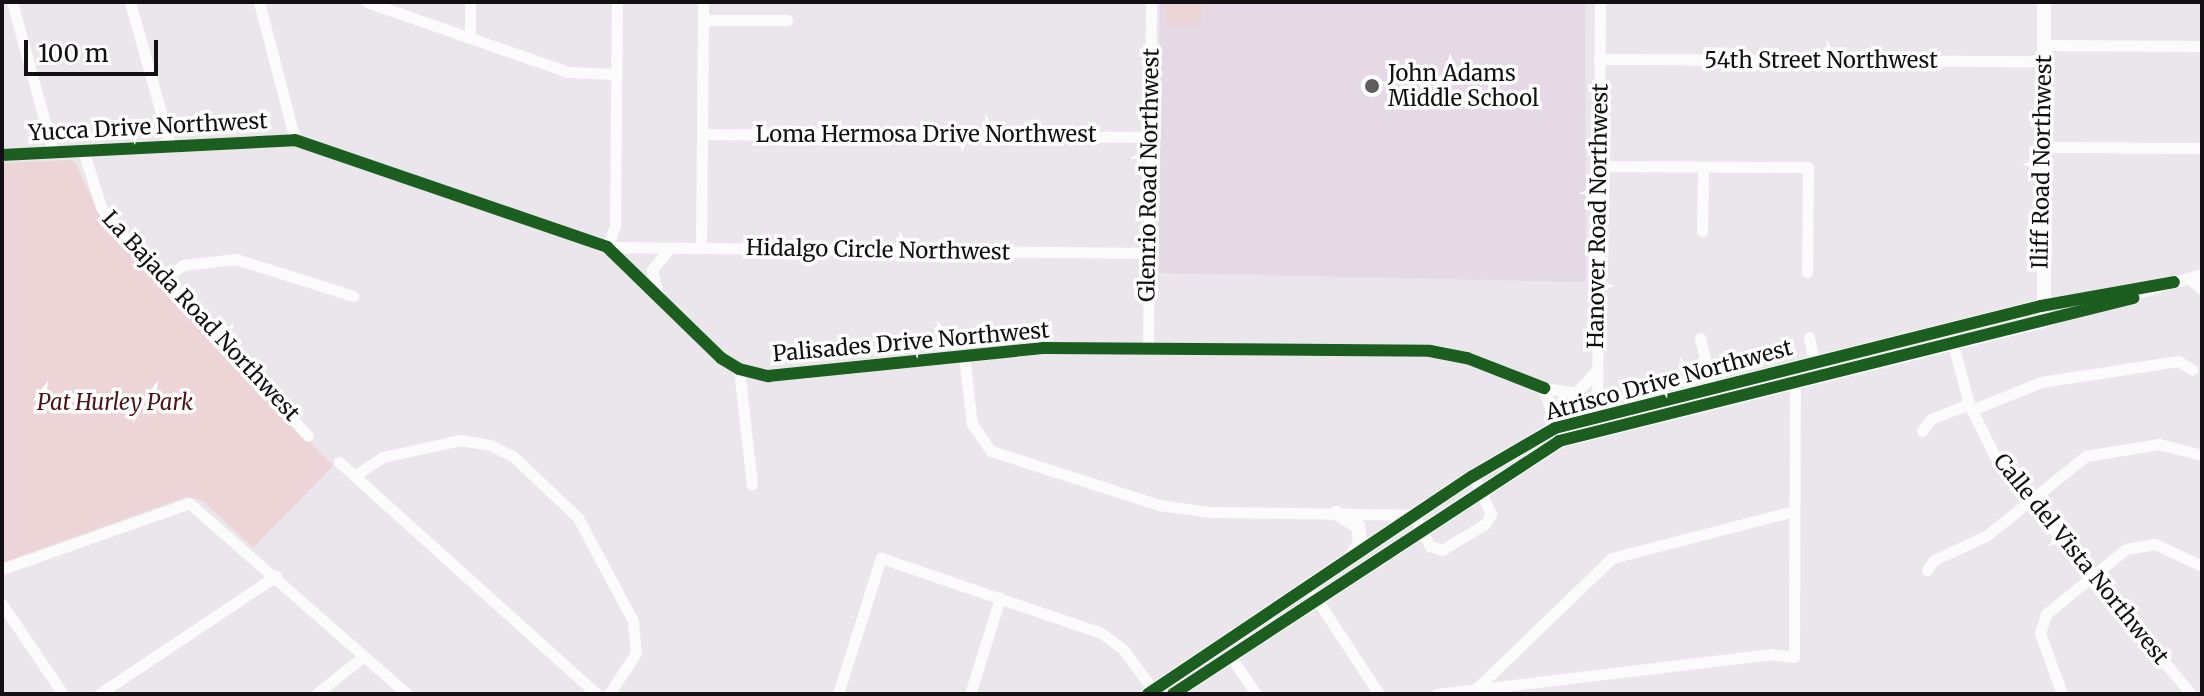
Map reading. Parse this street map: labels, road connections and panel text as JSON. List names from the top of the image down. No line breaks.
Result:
{"streets":{"main road":["Iliff Road Northwest","Atrisco Drive Northwest"],"street":["54th Street Northwest","Yucca Drive Northwest","Loma Hermosa Drive Northwest","Glenrio Road Northwest","Hanover Road Northwest","Hidalgo Circle Northwest","La Bajada Road Northwest","Palisades Drive Northwest","Calle del Vista Northwest"]},"crossings":[["54th Street Northwest","Iliff Road Northwest"],["54th Street Northwest","Hanover Road Northwest"],["Yucca Drive Northwest","La Bajada Road Northwest"],["Yucca Drive Northwest","Palisades Drive Northwest"],["Loma Hermosa Drive Northwest","Glenrio Road Northwest"],["Iliff Road Northwest","Atrisco Drive Northwest"],["Glenrio Road Northwest","Hidalgo Circle Northwest"],["Glenrio Road Northwest","Palisades Drive Northwest"],["Hanover Road Northwest","Atrisco Drive Northwest"],["Hidalgo Circle Northwest","Palisades Drive Northwest"],["Atrisco Drive Northwest","Calle del Vista Northwest"]],"parks":["Pat Hurley Park"],"places":["John Adams Middle School"],"scale_bar":"100 m"}
